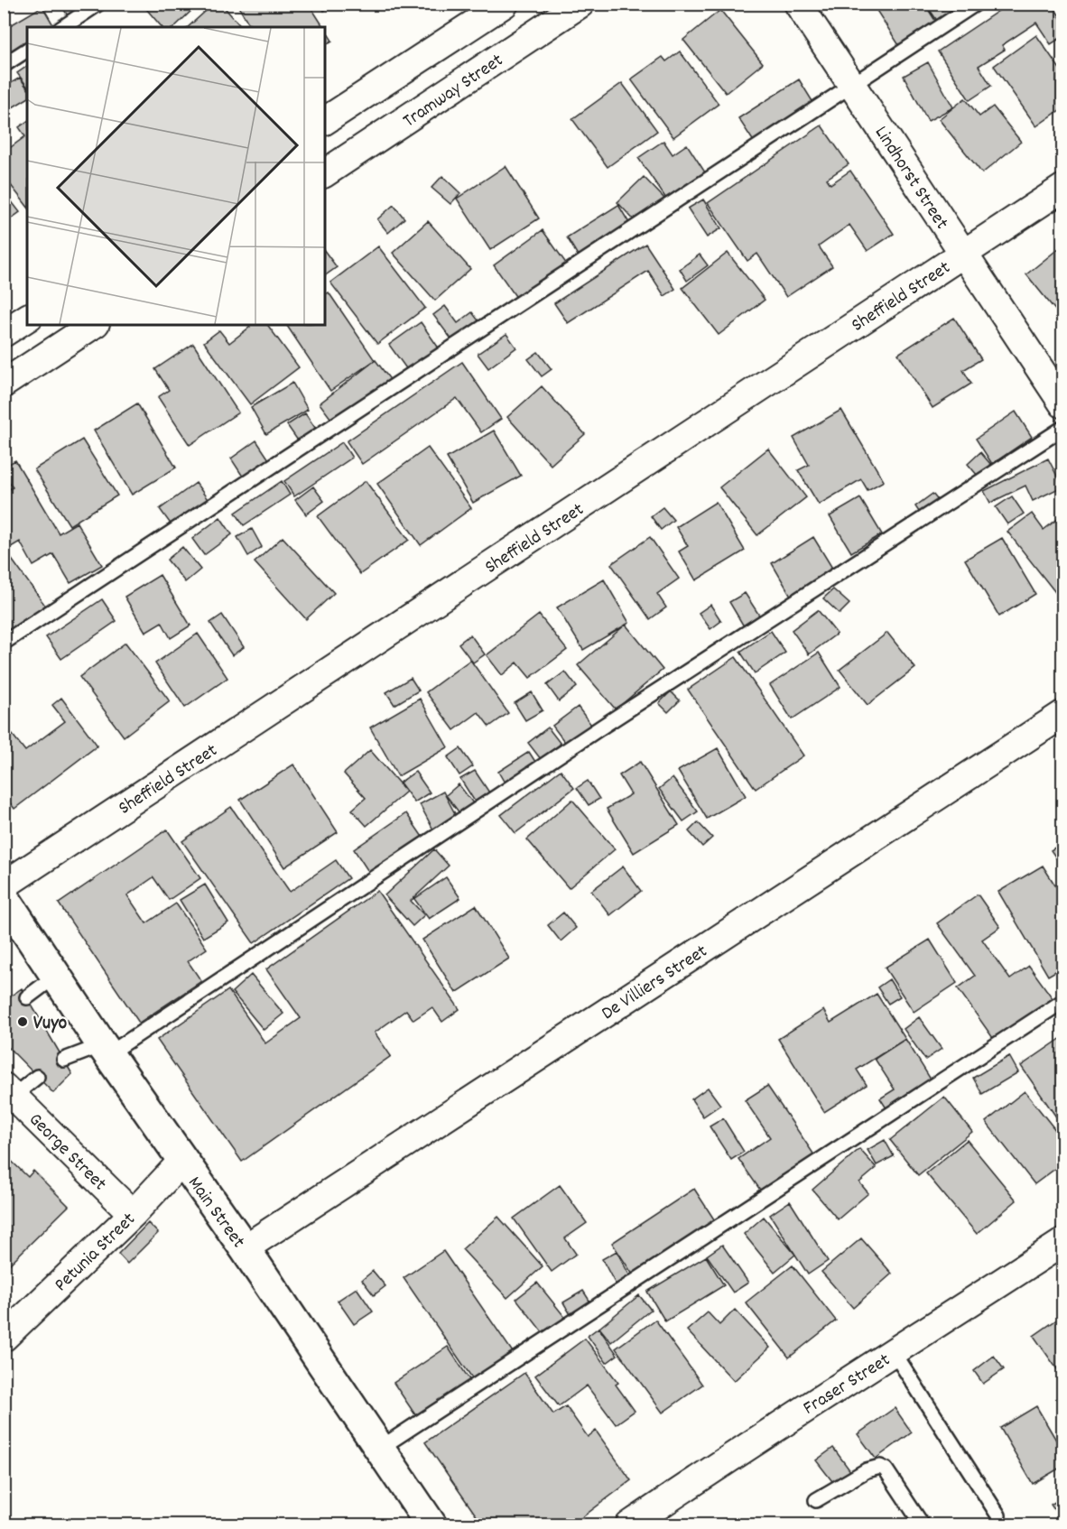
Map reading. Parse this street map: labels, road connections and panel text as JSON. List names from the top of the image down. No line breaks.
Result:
{"streets":{"main road":["Main Street"],"street":["Tramway Street","Lindhorst Street","Sheffield Street","De Villiers Street","George Street","Petunia Street","Fraser Street"]},"crossings":[["Lindhorst Street","Sheffield Street"],["De Villiers Street","Main Street"],["George Street","Petunia Street"],["Main Street","Petunia Street"]],"places":["Vuyo"]}
